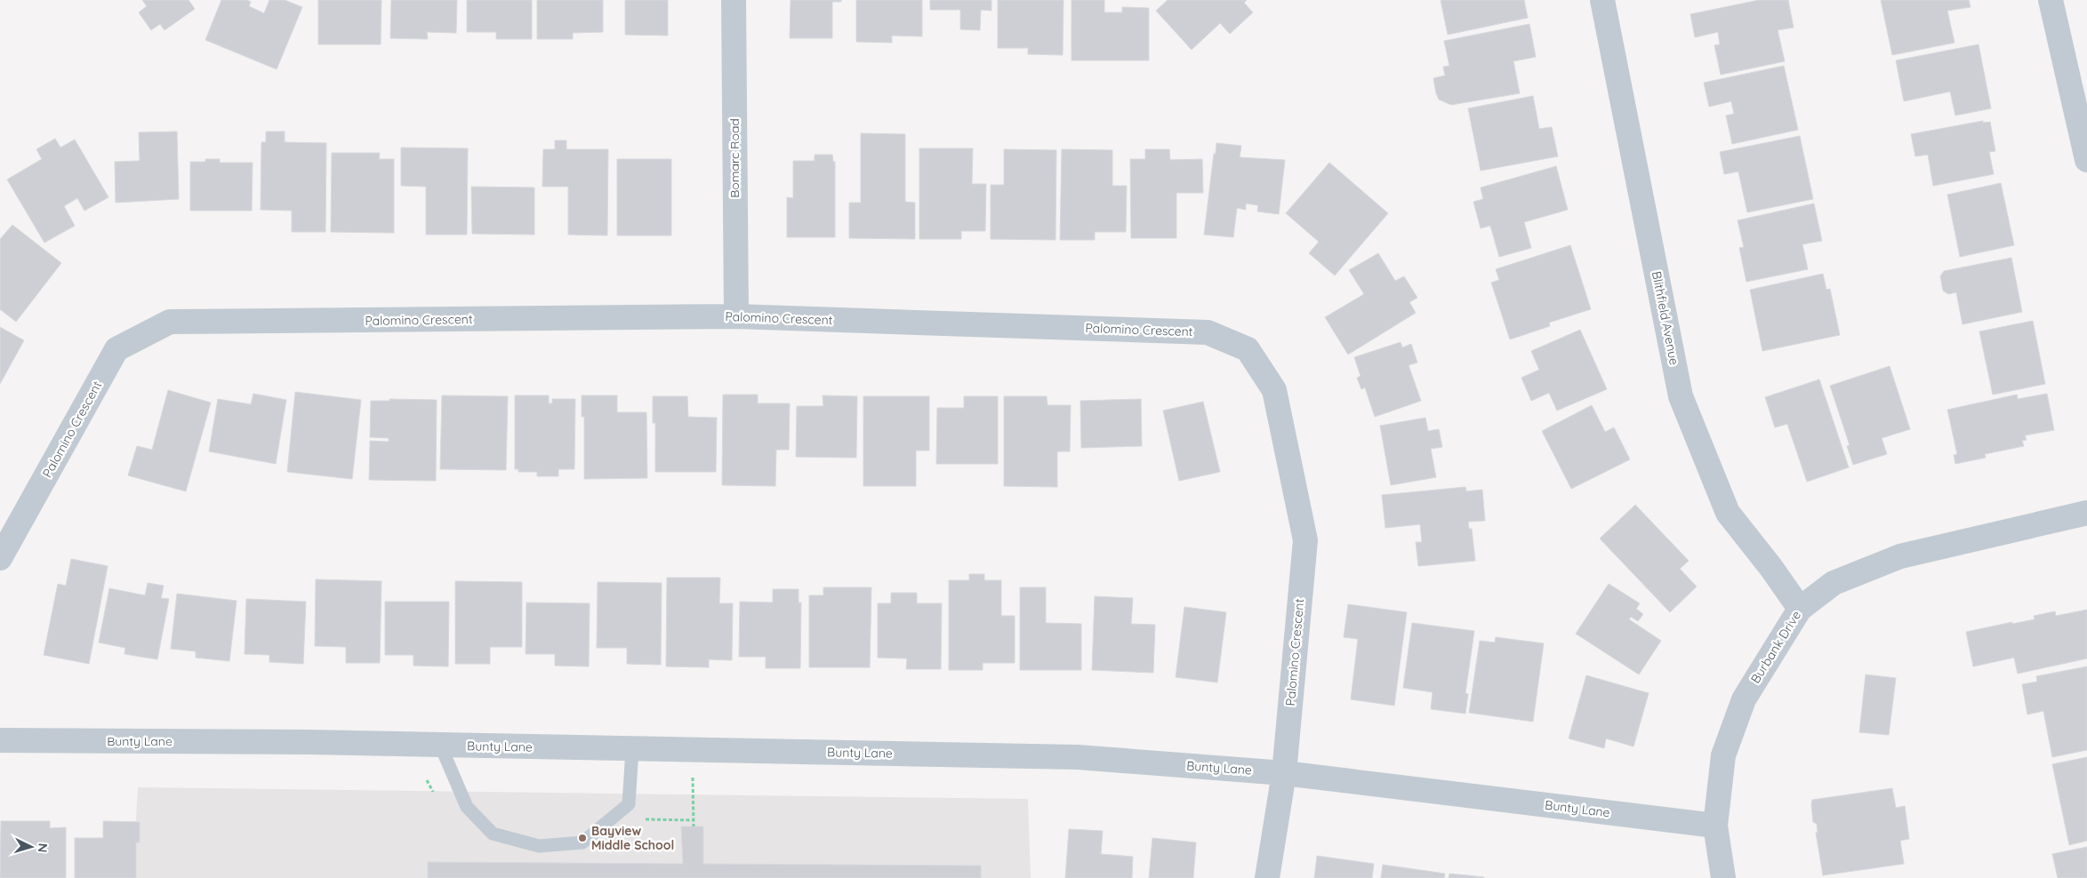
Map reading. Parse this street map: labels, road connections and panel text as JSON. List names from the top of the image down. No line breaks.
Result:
{"streets":{"street":["Bomarc Road","Palomino Crescent","Blithfield Avenue","Burbank Drive","Bunty Lane"]},"crossings":[["Bomarc Road","Palomino Crescent"],["Palomino Crescent","Bunty Lane"],["Blithfield Avenue","Burbank Drive"],["Burbank Drive","Bunty Lane"]],"places":["Bayview Middle School"],"north":"right"}
